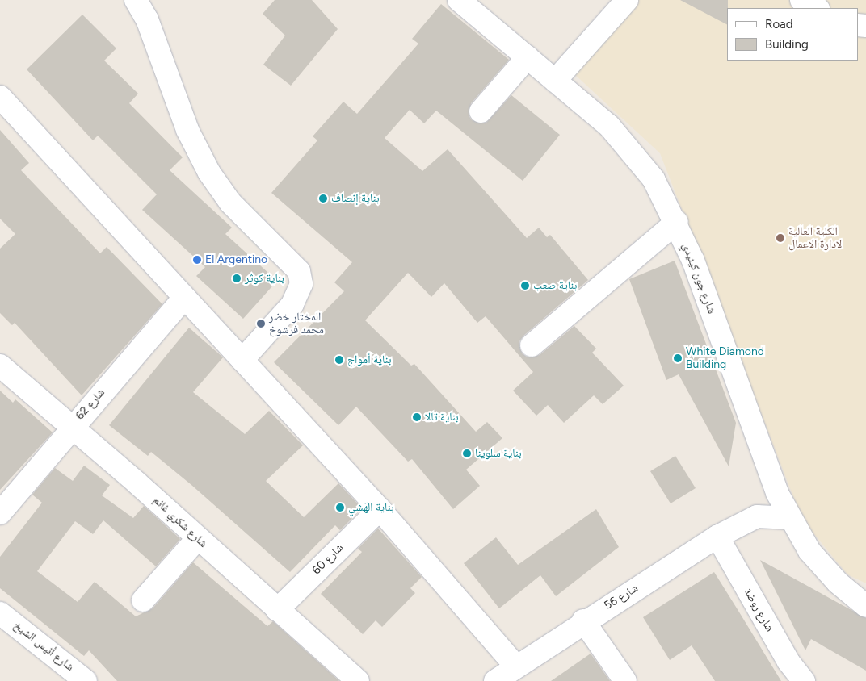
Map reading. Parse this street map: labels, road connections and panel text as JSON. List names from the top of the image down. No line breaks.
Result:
{"streets":{"street":["شارع جون كينيدي","شارع 62","شارع شكري غانم","شارع 60","شارع 56","شارع روضة","شارع أنيس الشيخ"]},"crossings":[["شارع جون كينيدي","شارع 56"],["شارع 62","شارع شكري غانم"],["شارع شكري غانم","شارع 60"],["شارع 56","شارع روضة"]],"places":["بناية إنصاف","الكلية العالية لادارة الاعمال","El Argentino","بناية كوثر","بناية صعب","المختار خضر محمد فرشوخ","White Diamond Building","بناية أمواج","بناية تالا","بناية سلوينا","بناية الهَشي"],"legend":["Road","Building"]}
